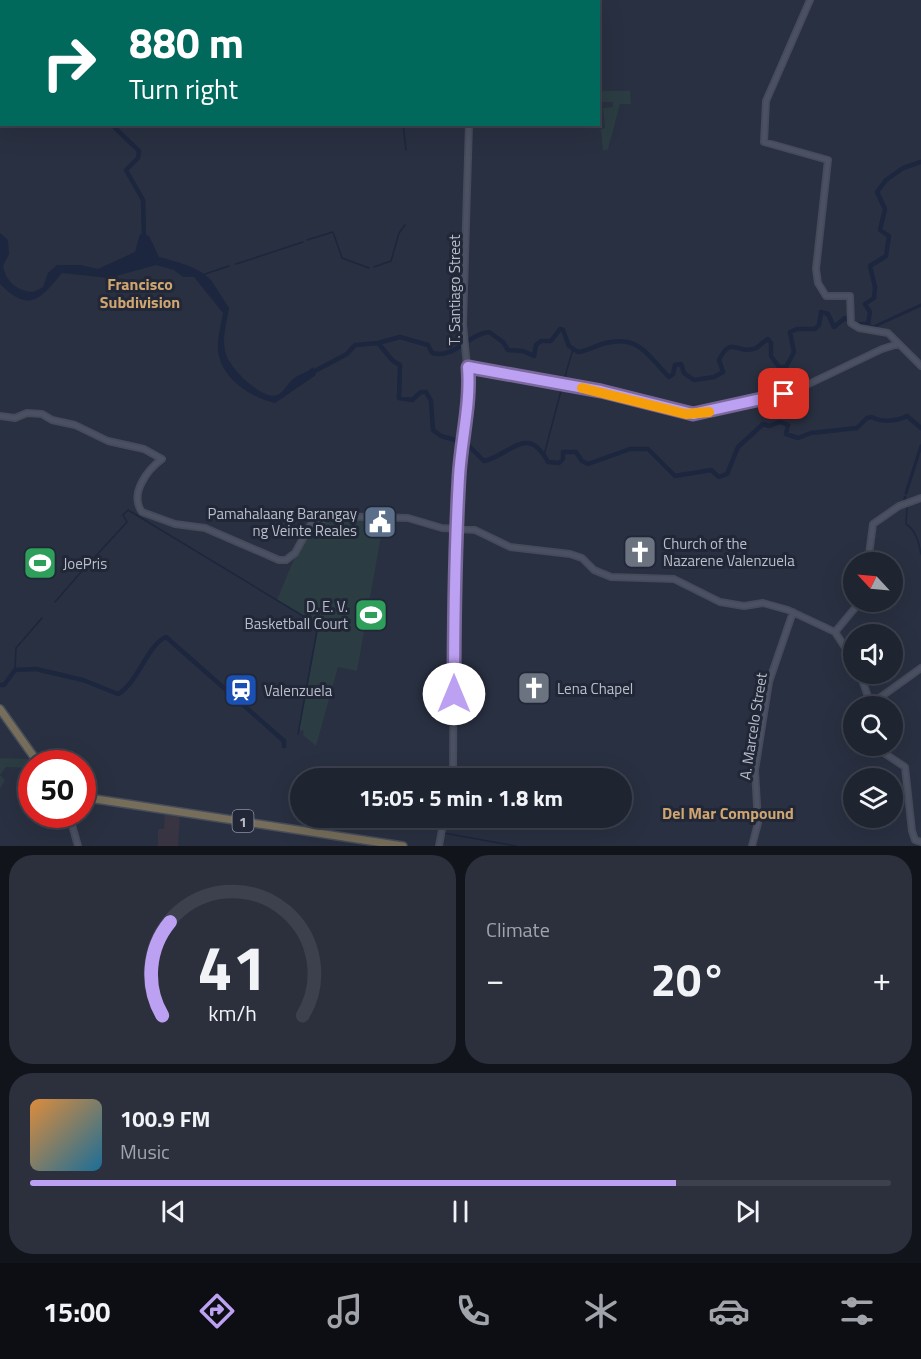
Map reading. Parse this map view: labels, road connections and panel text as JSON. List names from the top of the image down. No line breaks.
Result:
{"streets":{"highway":["1"],"street":["T. Santiago Street","A. Marcelo Street"]},"districts":["Francisco Subdivision","Del Mar Compound"],"places":{"public building":["Pamahalaang Barangay ng Veinte Reales"],"church":["Church of the Nazarene Valenzuela","Lena Chapel"],"sports":["JoePris","D. E. V. Basketball Court"],"station":["Valenzuela"]},"north":"top left","page":{"turn":["880 m","Turn right"],"limit":"50","trip":"15:05 · 5 min · 1.8 km","tile":"Climate","heat":["−","20°","+"],"song":["100.9 FM","Music"],"tabs":"15:00","gauge":["41","km/h"]}}
